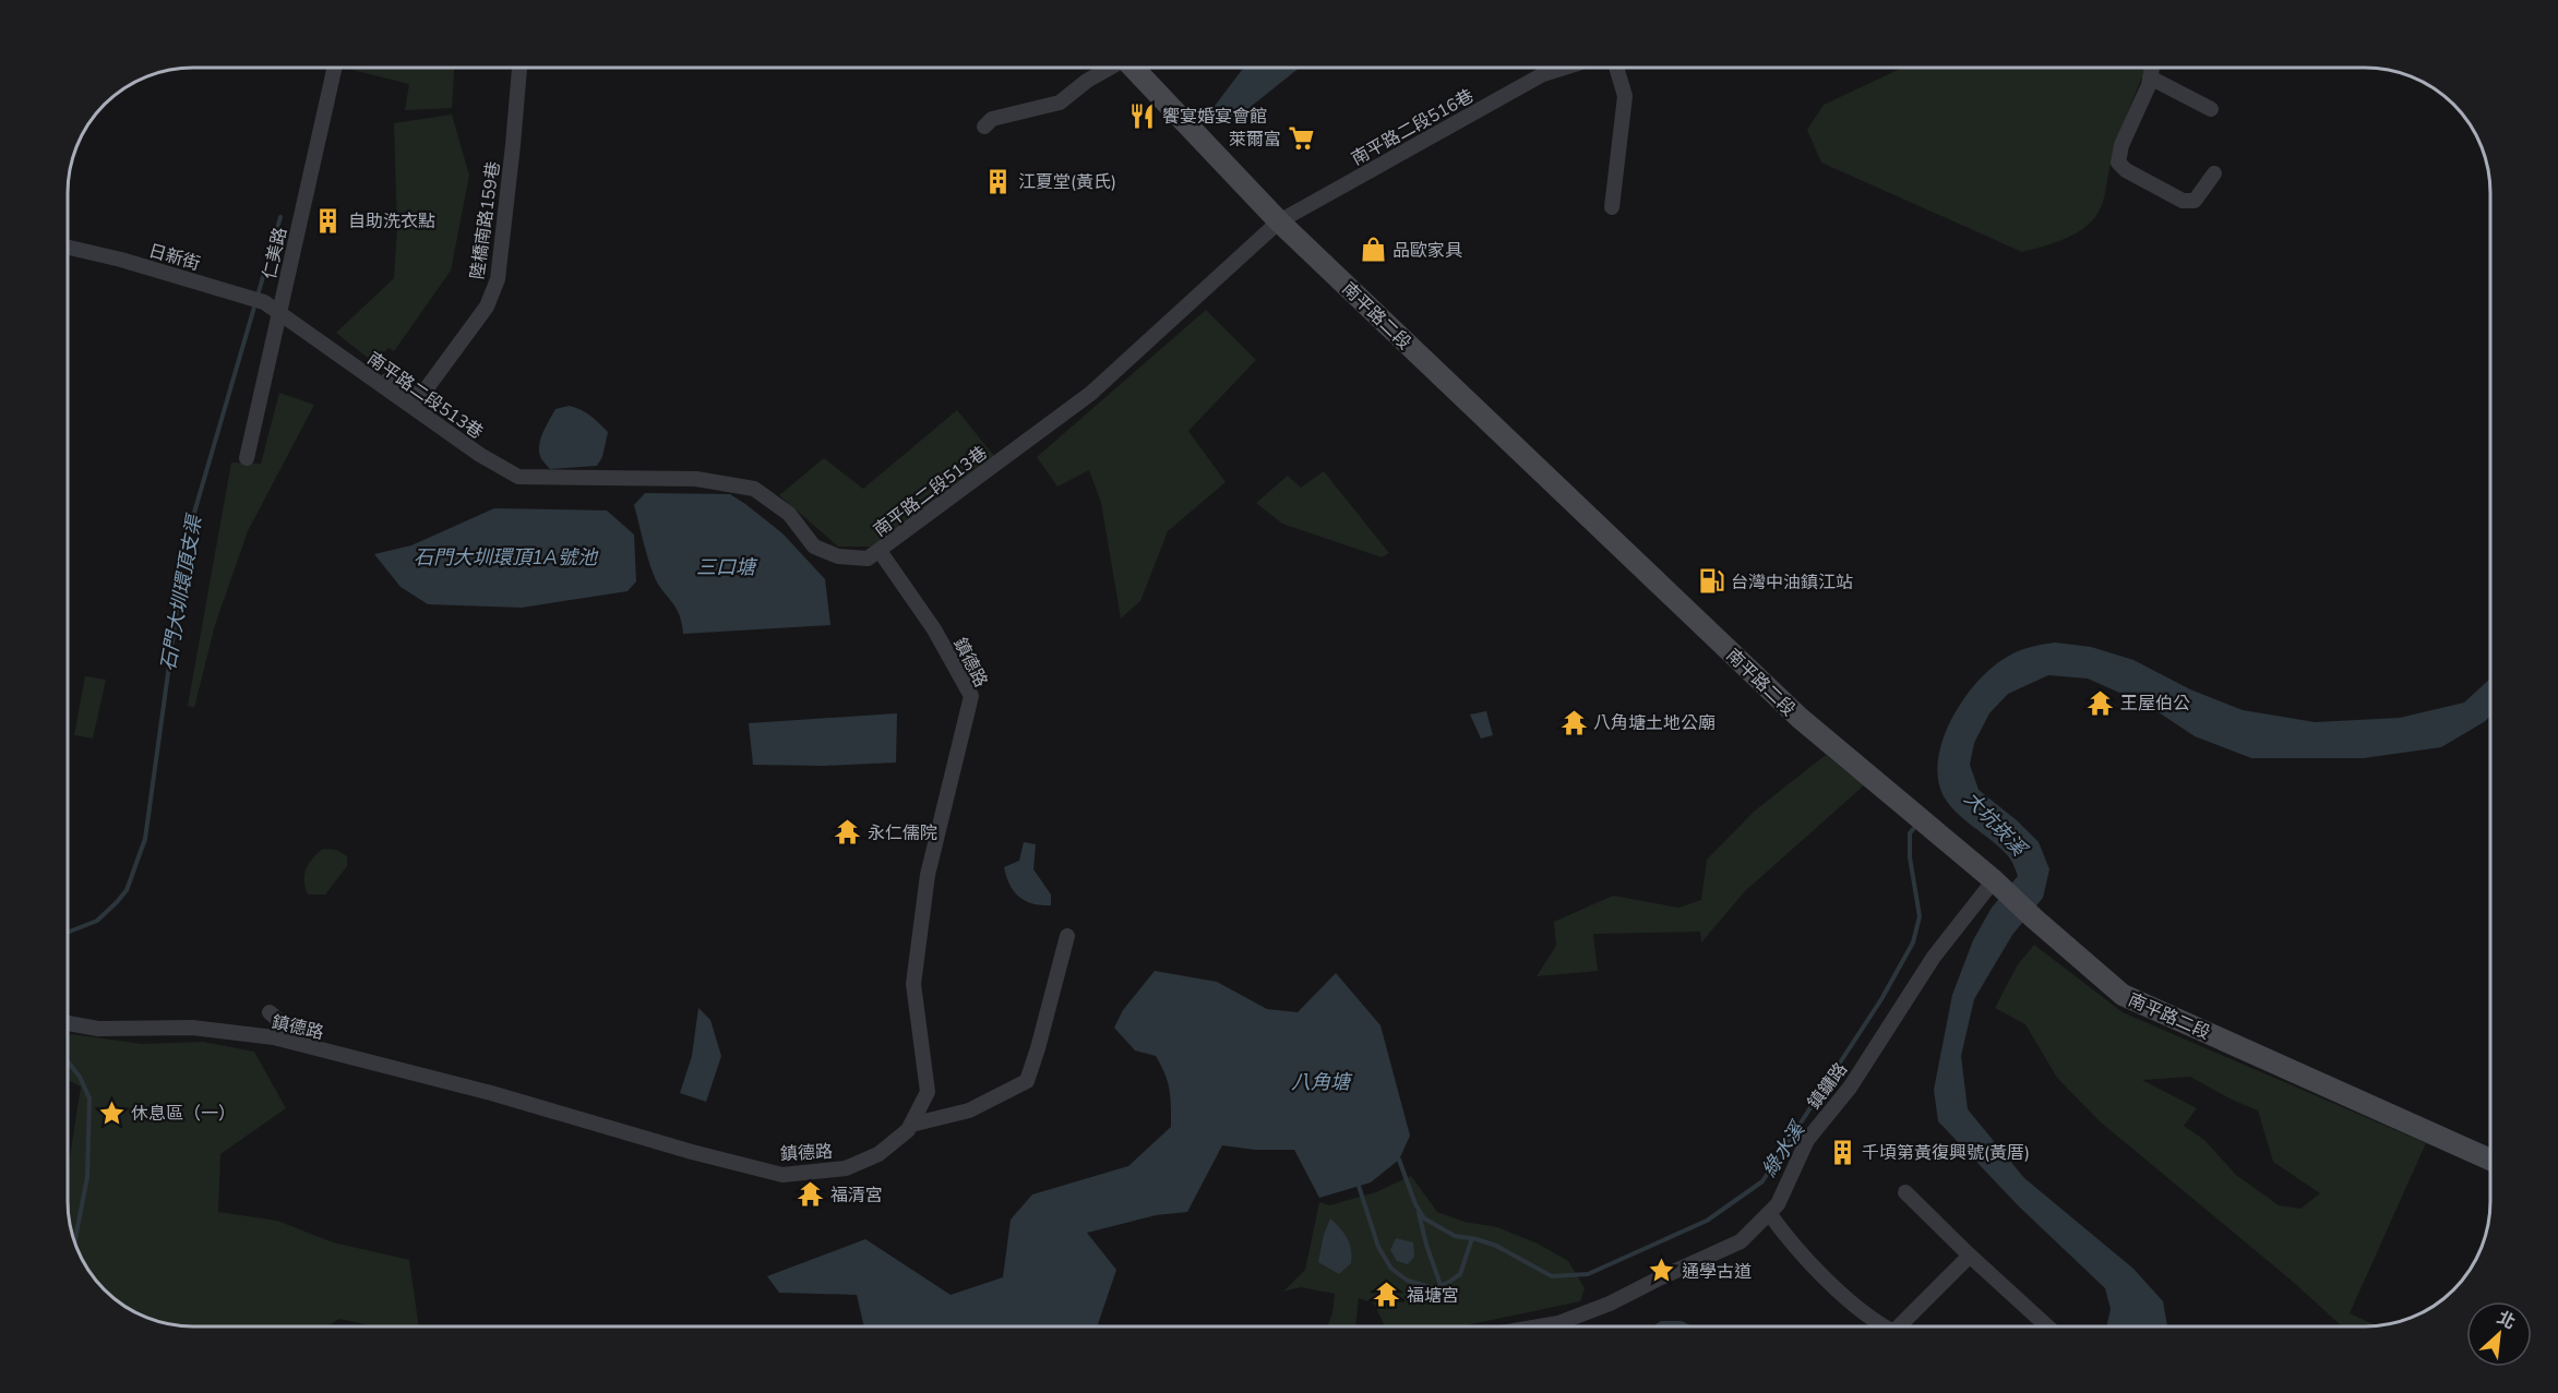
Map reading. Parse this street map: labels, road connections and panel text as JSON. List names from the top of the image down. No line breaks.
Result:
{"streets":{"street":["南平路二段516巷","陸橋南路159巷","仁美路","日新街","南平路二段","南平路二段513巷","鎮德路","鎮鏞路"]},"crossings":[["南平路二段516巷","南平路二段"],["南平路二段516巷","南平路二段513巷"],["陸橋南路159巷","南平路二段513巷"],["仁美路","日新街"],["仁美路","南平路二段513巷"],["日新街","南平路二段513巷"],["南平路二段","南平路二段513巷"],["南平路二段","鎮鏞路"],["南平路二段513巷","鎮德路"]],"water":["石門大圳環頂1A號池","三口塘","石門大圳環頂支渠","大坑崁溪","八角塘","綠水溪"],"places":{"restaurant":["饗宴婚宴會館"],"supermarket":["萊爾富"],"building":["江夏堂(黃氏)","自助洗衣點","千頃第黃復興號(黃厝)"],"shop":["品歐家具"],"fuel station":["台灣中油鎮江站"],"temple":["王屋伯公","八角塘土地公廟","永仁儒院","福清宮","福塘宮"],"place":["休息區（一）","通學古道"]},"north":"top right"}
